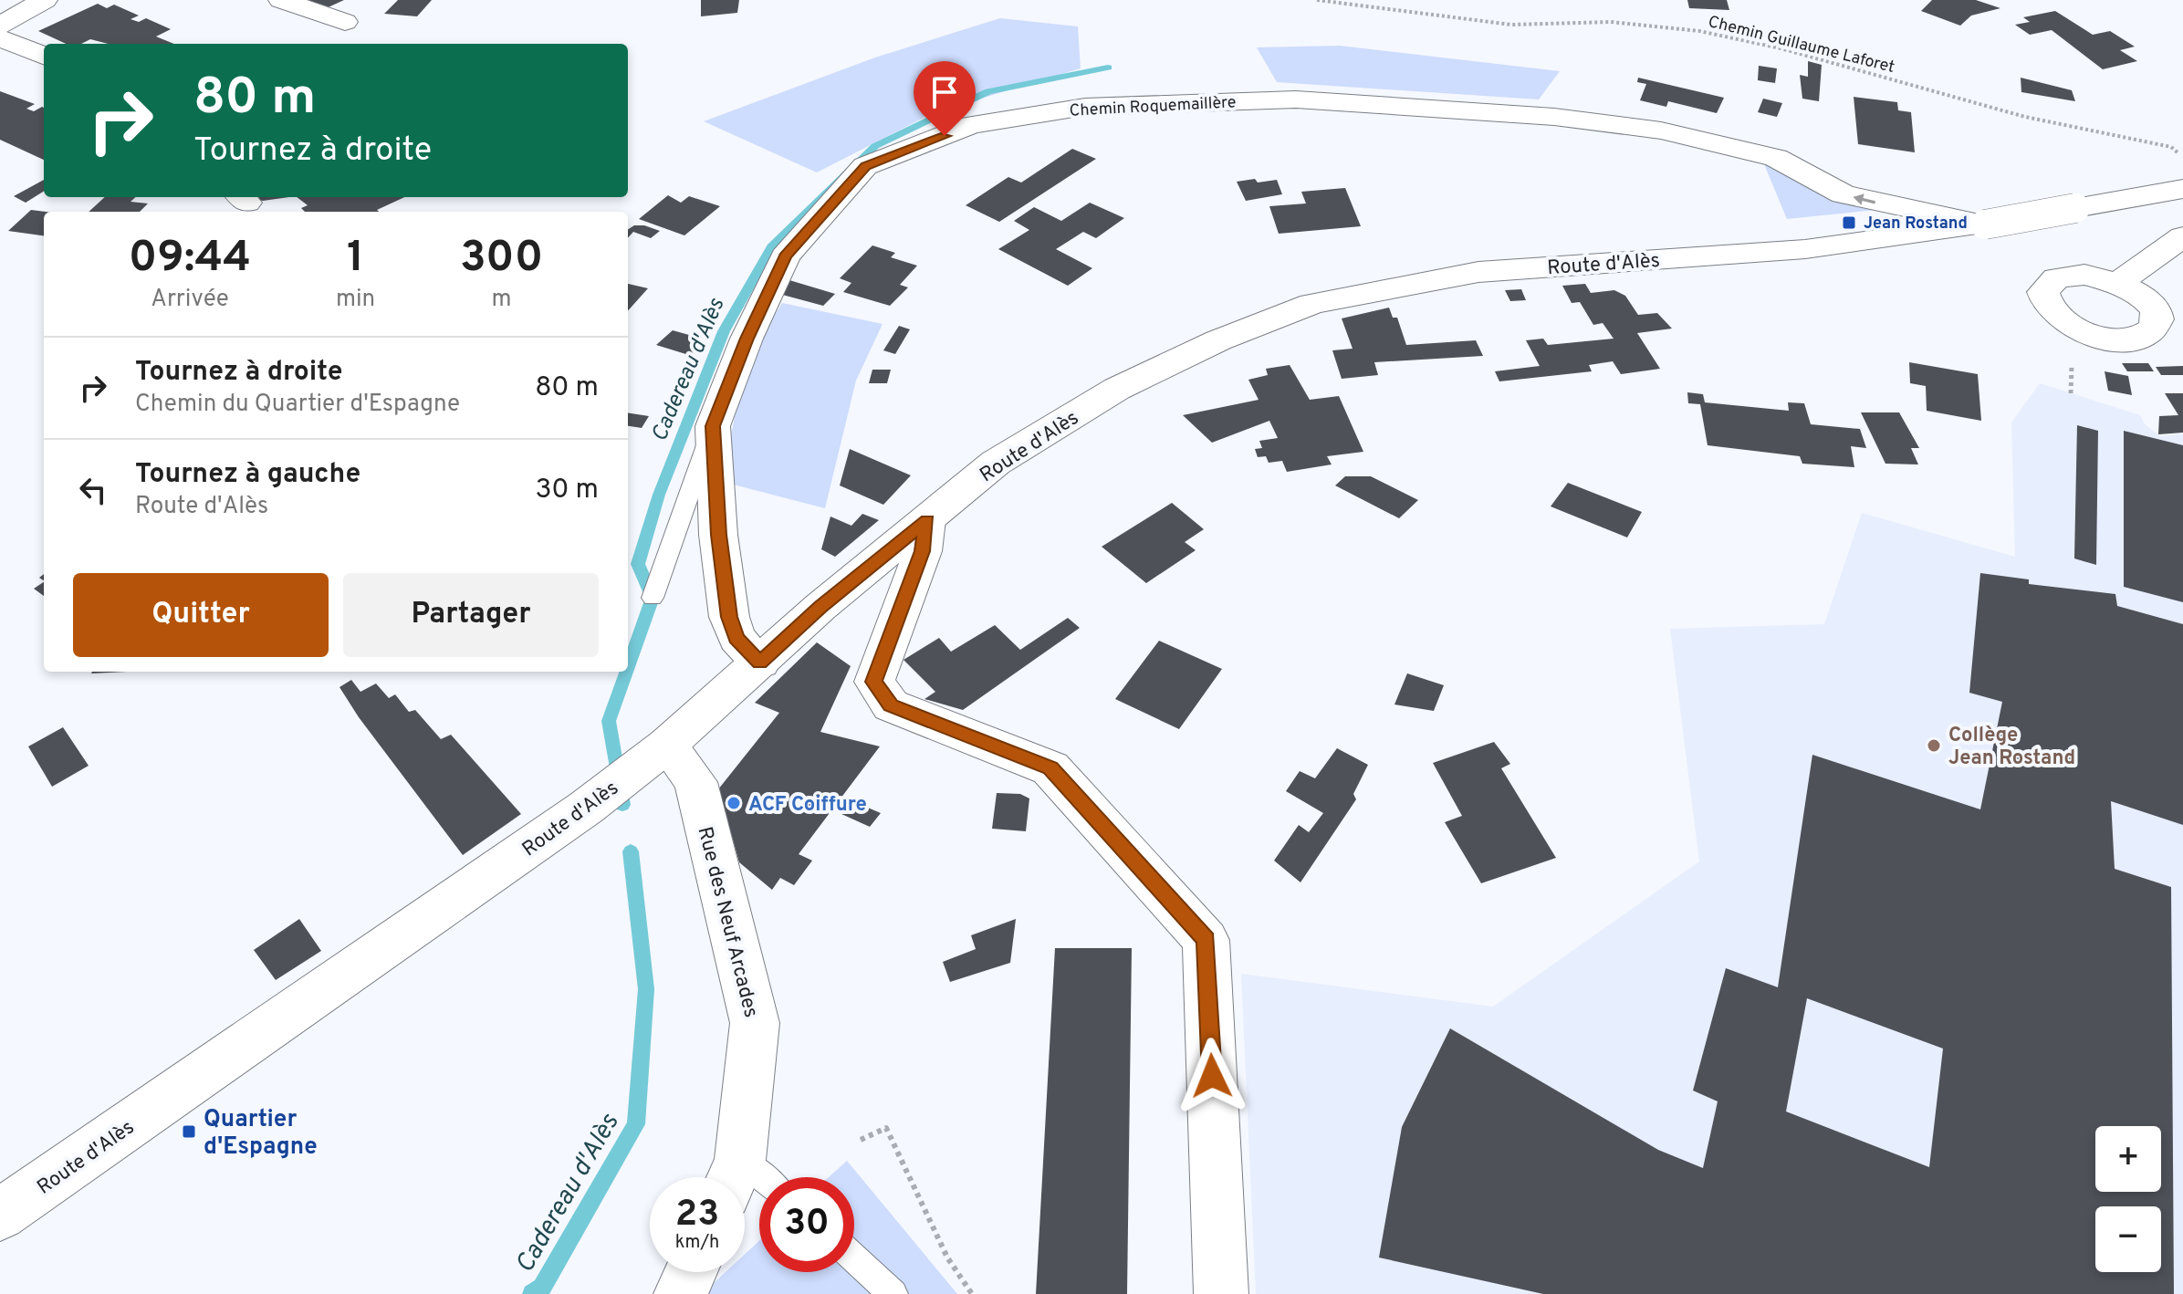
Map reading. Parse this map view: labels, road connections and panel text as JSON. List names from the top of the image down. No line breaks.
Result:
{"streets":{"street":["Chemin Roquemaillère","Route d'Alès","Rue des Neuf Arcades"],"path":["Chemin Guillaume Laforet"]},"crossings":[["Chemin Roquemaillère","Route d'Alès"],["Route d'Alès","Rue des Neuf Arcades"]],"one_way":["Chemin Roquemaillère"],"water":["Cadereau d'Alès"],"places":{"transit":["Jean Rostand","Quartier d'Espagne"],"other":["Collège Jean Rostand","ACF Coiffure"]},"page":{"turn":["80 m","Tournez à droite"],"eta":["09:44","Arrivée","1","min","300","m"],"list":[{"name":"Tournez à droite","note":"Chemin du Quartier d'Espagne","value":"80 m"},{"name":"Tournez à gauche","note":"Route d'Alès","value":"30 m"}],"buttons":["Quitter","Partager"],"map_buttons":["+","−"],"speed":"23 km/h","limit":"30"}}
